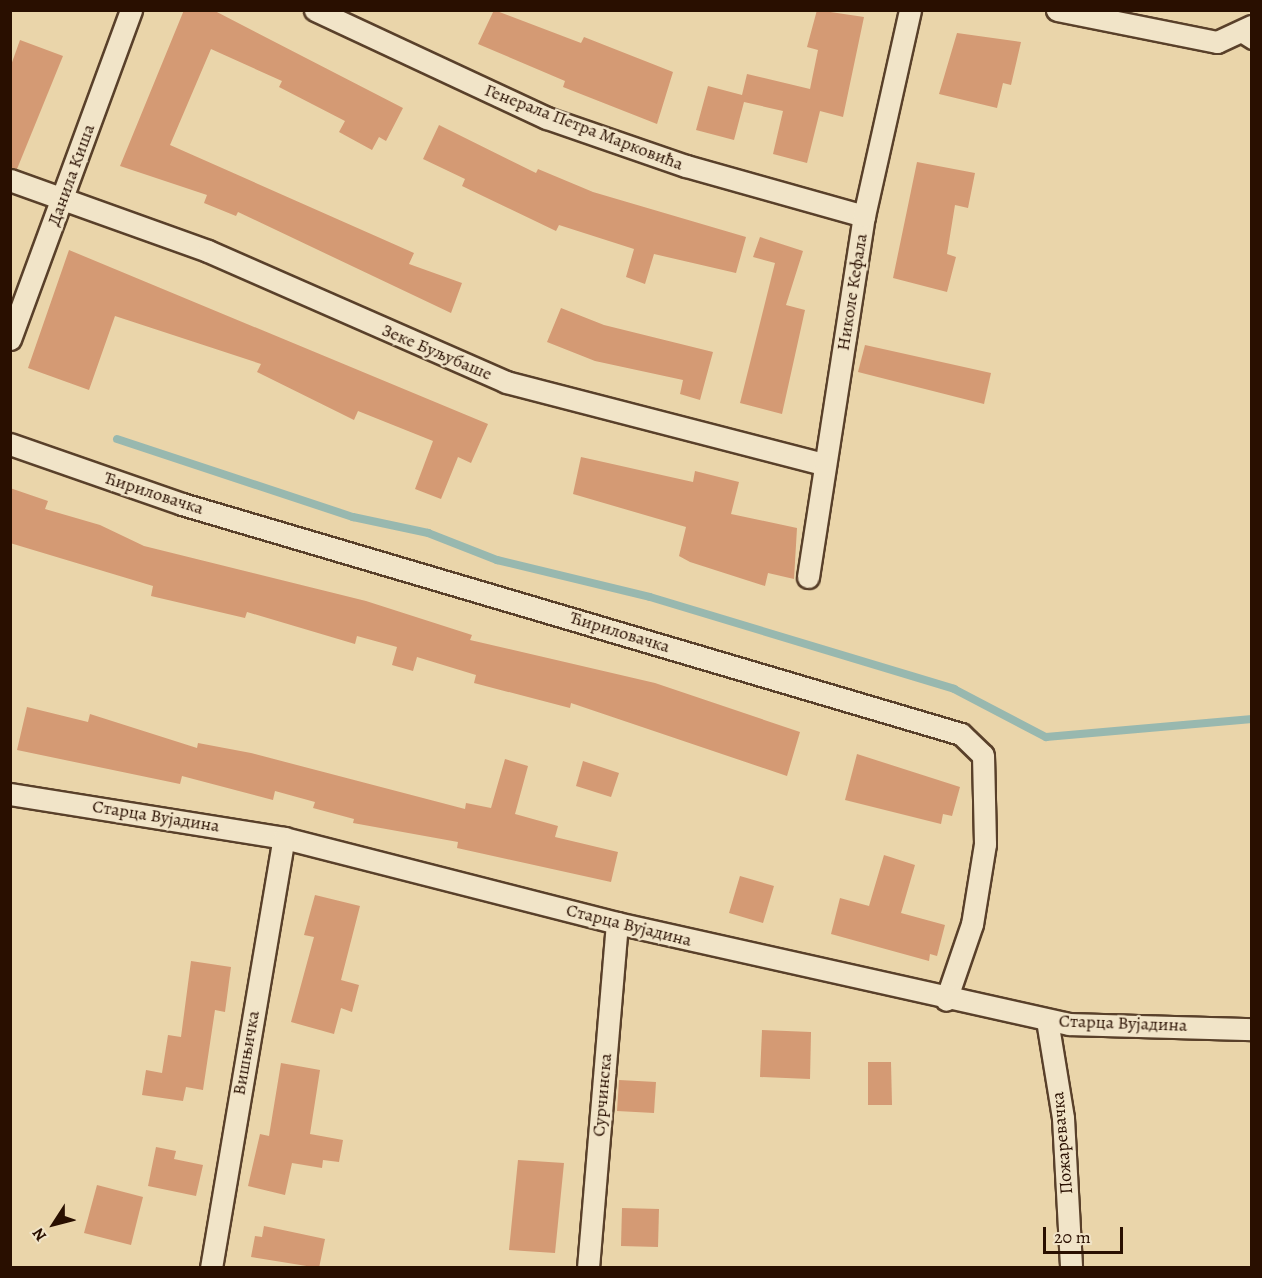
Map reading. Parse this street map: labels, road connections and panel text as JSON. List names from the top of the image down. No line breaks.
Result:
{"streets":{"street":["Генерала Петра Марковића","Данила Киша","Николе Кефала","Зеке Буљубаше","Ћириловачка","Старца Вујадина","Вишњичка","Сурчинска","Пожаревачка"]},"crossings":[["Генерала Петра Марковића","Николе Кефала"],["Данила Киша","Зеке Буљубаше"],["Николе Кефала","Зеке Буљубаше"],["Ћириловачка","Старца Вујадина"],["Старца Вујадина","Вишњичка"],["Старца Вујадина","Сурчинска"],["Старца Вујадина","Пожаревачка"]],"scale_bar":"20 m","north":"bottom left"}
